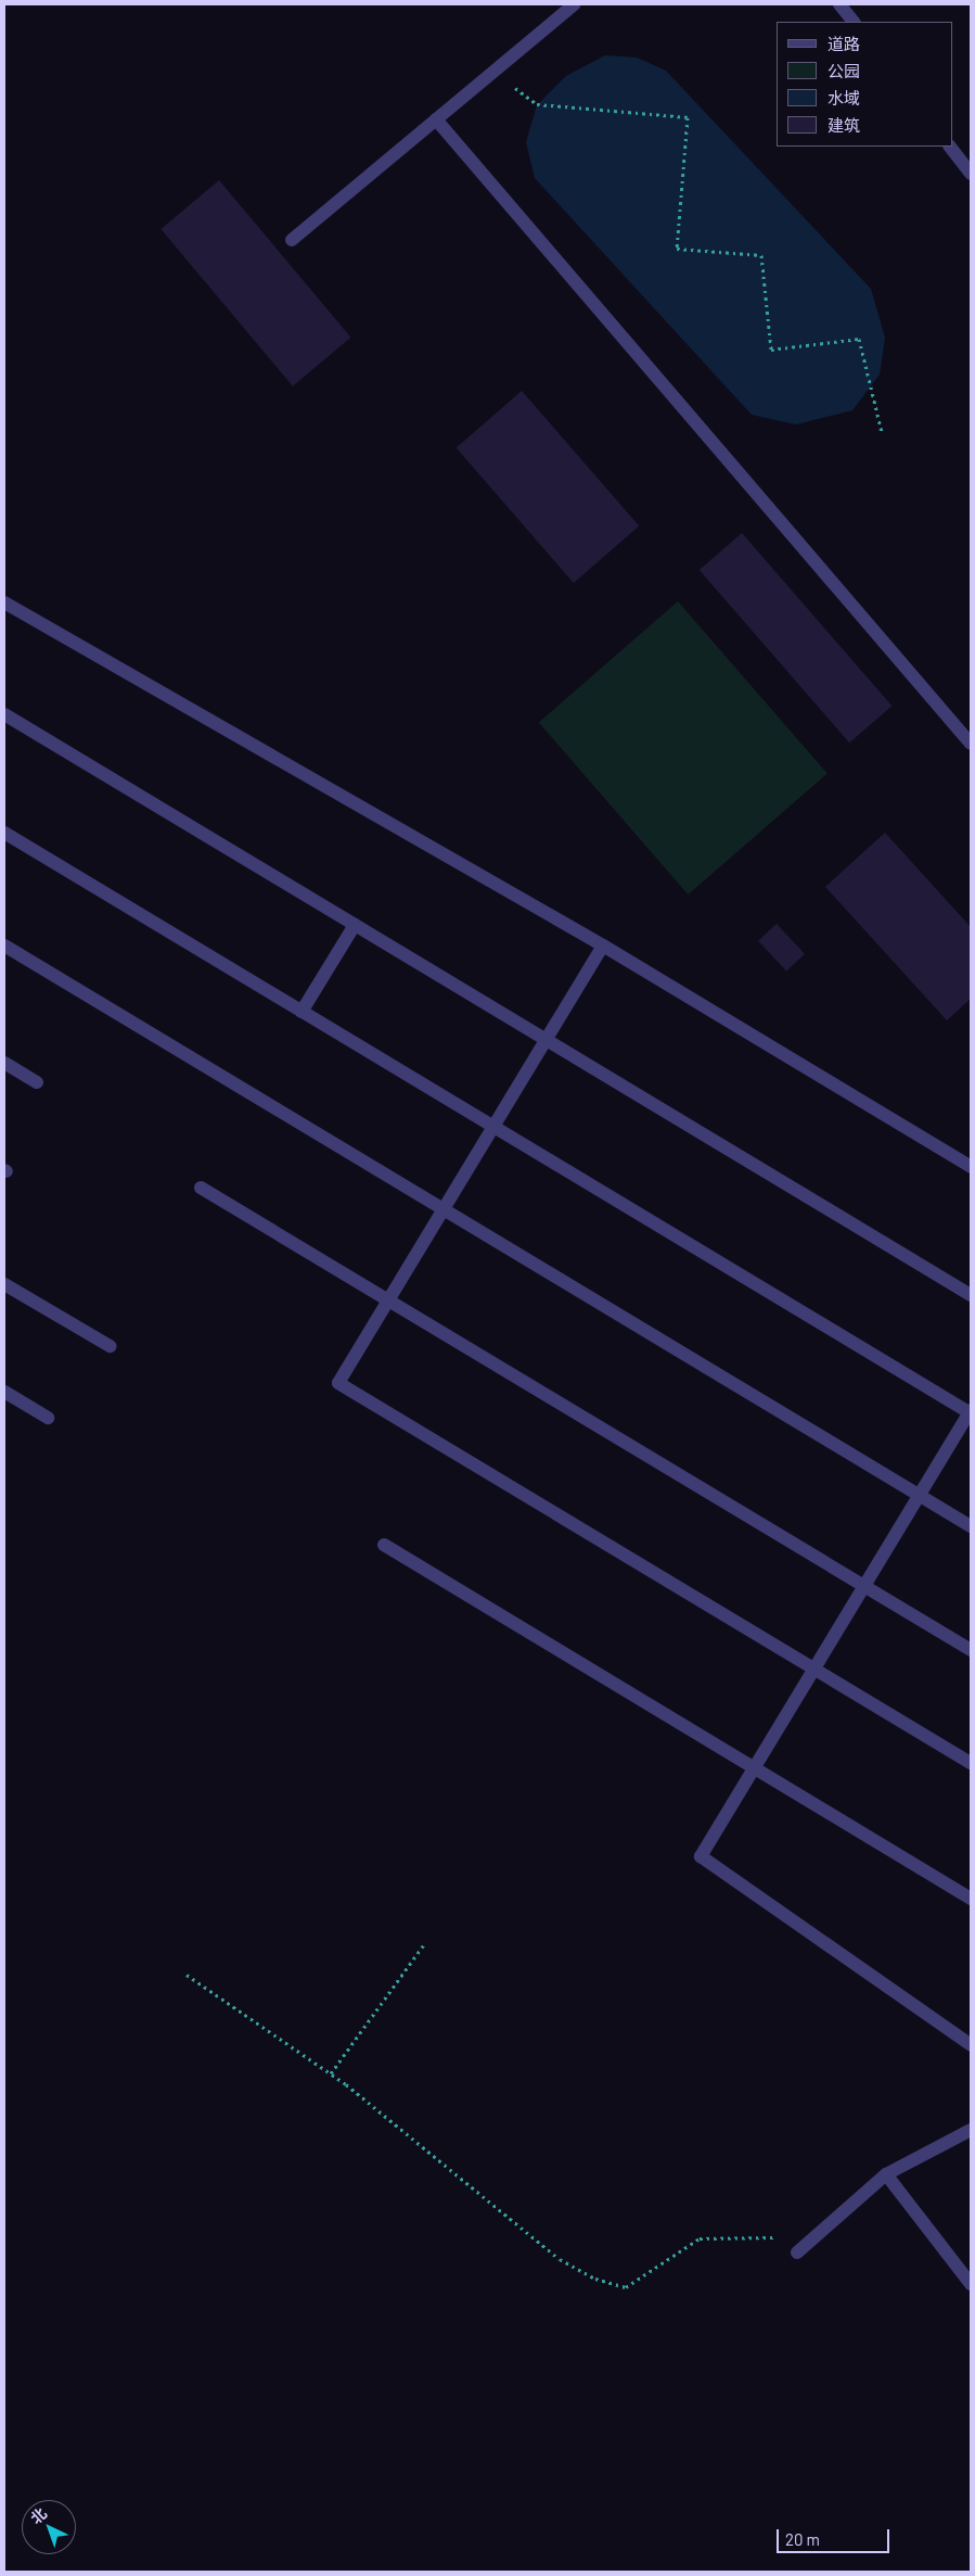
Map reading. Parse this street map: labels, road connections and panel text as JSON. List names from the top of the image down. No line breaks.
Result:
{"legend":["道路","公园","水域","建筑"],"scale_bar":"20 m","north":"top left"}
